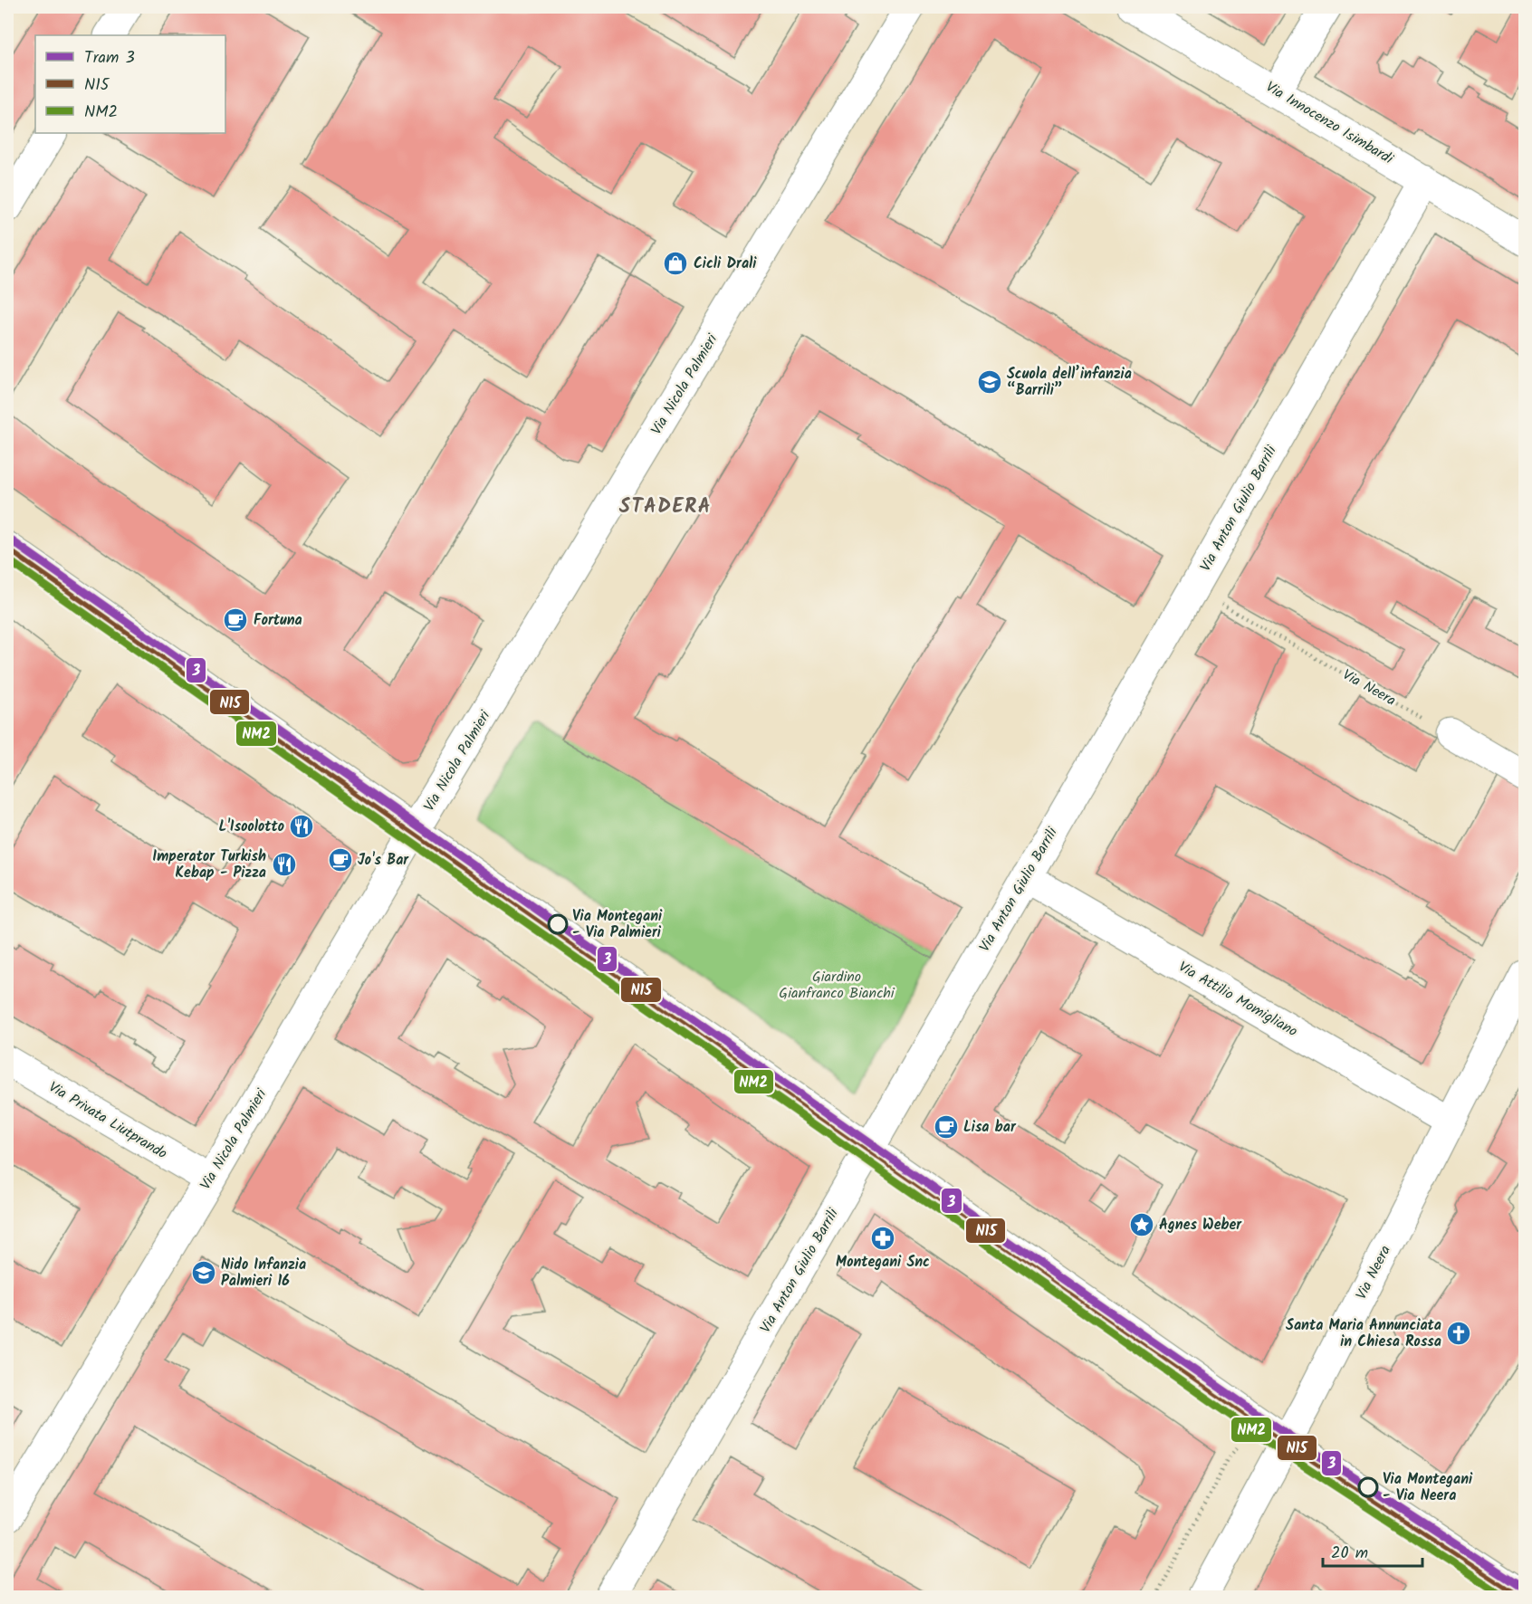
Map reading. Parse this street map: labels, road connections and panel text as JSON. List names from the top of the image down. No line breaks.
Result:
{"streets":{"street":["Via Innocenzo Isimbardi","Via Nicola Palmieri","Via Anton Giulio Barrili","Via Neera","Via Attilio Momigliano","Via Privata Liutprando"]},"crossings":[["Via Innocenzo Isimbardi","Via Anton Giulio Barrili"],["Via Nicola Palmieri","Via Privata Liutprando"],["Via Anton Giulio Barrili","Via Attilio Momigliano"],["Via Neera","Via Attilio Momigliano"]],"districts":["STADERA"],"parks":["Giardino Gianfranco Bianchi"],"places":{"shop":["Cicli Drali"],"school or university":["Scuola dell’infanzia “Barrili”","Nido Infanzia Palmieri 16"],"cafe":["Fortuna","Jo's Bar","Lisa bar"],"restaurant":["L'Isoolotto","Imperator Turkish Kebap - Pizza"],"other":["Via Montegani - Via Palmieri","Via Montegani - Via Neera"],"place":["Agnes Weber"],"pharmacy":["Montegani Snc"],"church":["Santa Maria Annunciata in Chiesa Rossa"]},"lines":["tram line 3","transit line N15","transit line NM2"],"legend":["Tram 3","N15","NM2"],"scale_bar":"20 m"}
